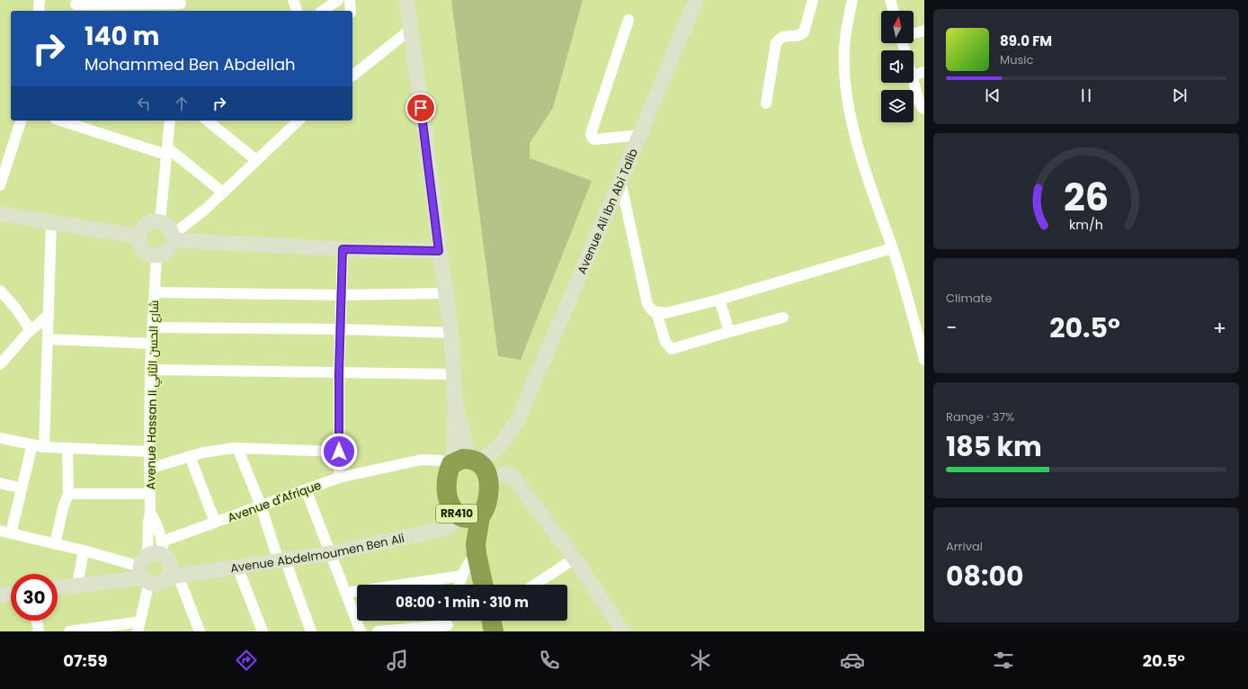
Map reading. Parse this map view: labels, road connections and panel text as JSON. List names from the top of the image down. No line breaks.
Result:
{"streets":{"highway":["RR410"],"street":["Avenue Ali Ibn Abi Talib","Avenue Hassan II شارع الحسن الثاني","Avenue d'Afrique","Avenue Abdelmoumen Ben Ali"]},"crossings":[["Avenue Ali Ibn Abi Talib","Avenue d'Afrique"],["Avenue Ali Ibn Abi Talib","RR410"],["Avenue Ali Ibn Abi Talib","Avenue Abdelmoumen Ben Ali"],["Avenue Hassan II شارع الحسن الثاني","Avenue Abdelmoumen Ben Ali"],["Avenue d'Afrique","RR410"],["Avenue d'Afrique","Avenue Abdelmoumen Ben Ali"],["RR410","Avenue Abdelmoumen Ben Ali"]],"north":"top","page":{"turn":["140 m","Mohammed Ben Abdellah"],"song":["89.0 FM","Music"],"tile":["Climate",["Range · 37%","185 km"],["Arrival","08:00"]],"heat":["−","20.5°","+"],"limit":"30","trip":"08:00 · 1 min · 310 m","tabs":["07:59","20.5°"],"gauge":["26","km/h"]}}
